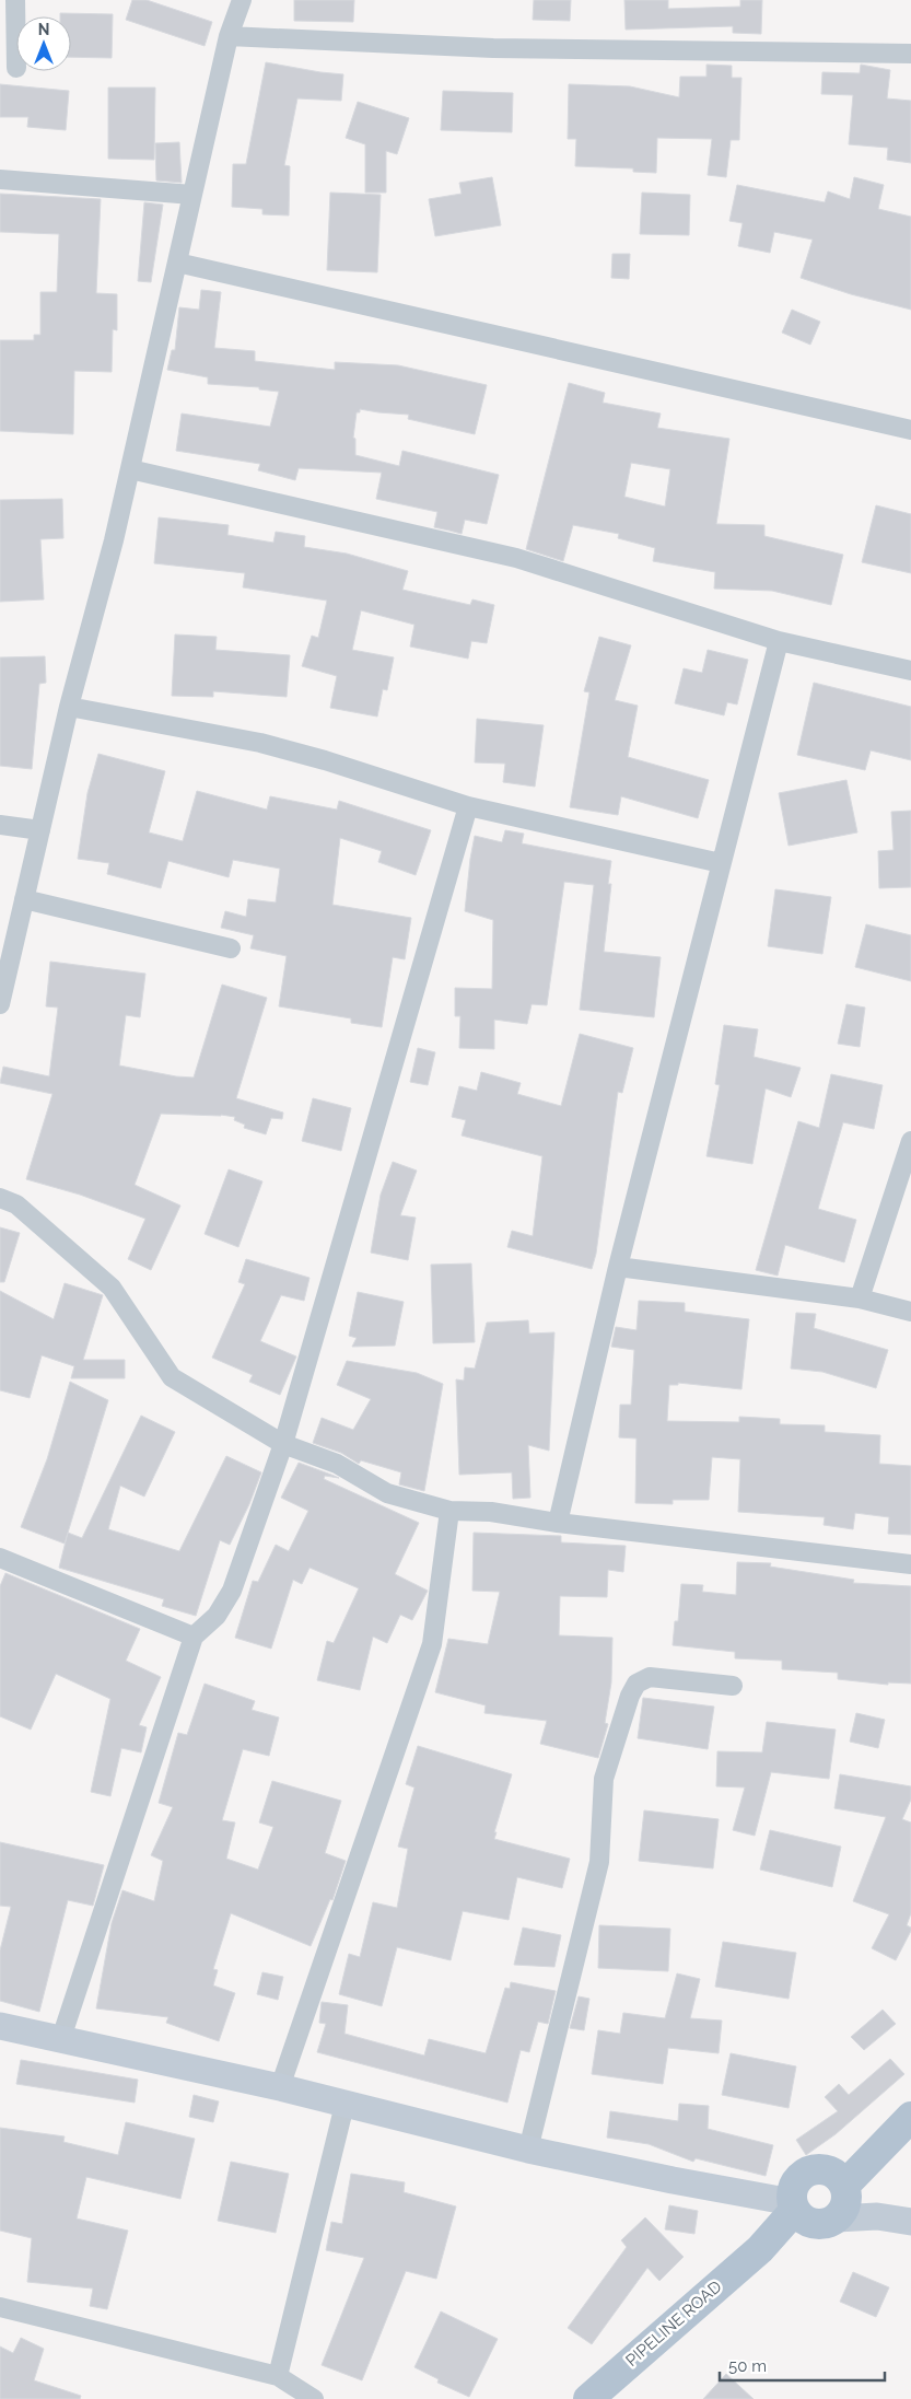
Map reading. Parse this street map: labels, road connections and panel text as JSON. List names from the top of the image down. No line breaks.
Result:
{"streets":{"main road":["PIPELINE ROAD"]},"scale_bar":"50 m","north":"top"}
